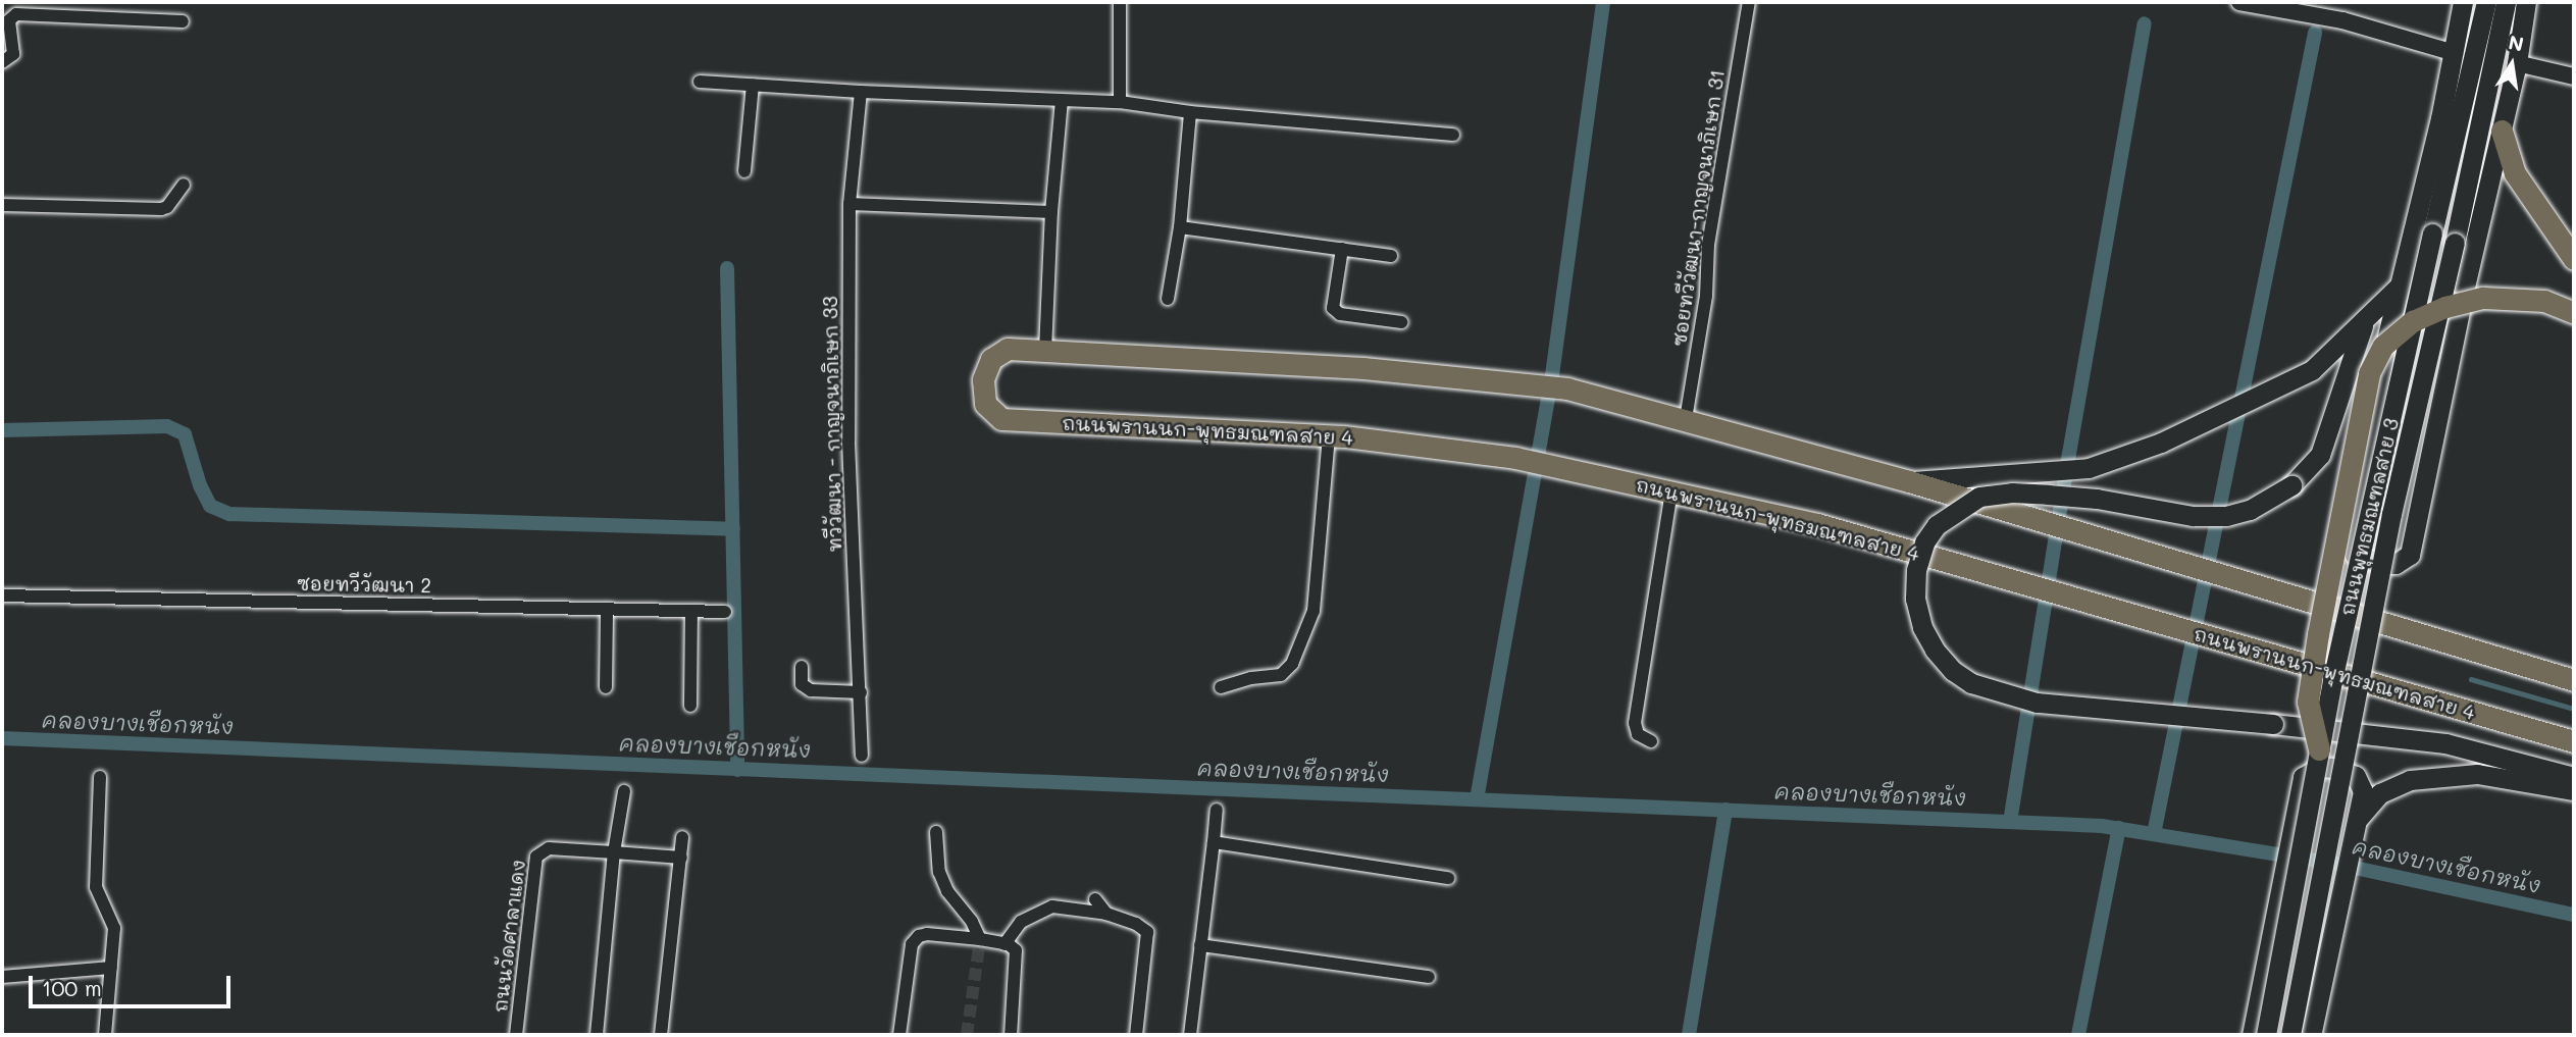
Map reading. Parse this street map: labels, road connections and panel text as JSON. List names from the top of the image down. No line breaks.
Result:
{"streets":{"main road":["ถนนพรานนก-พุทธมณฑลสาย 4","ถนนพุทธมณฑลสาย 3"],"street":["ซอยทวีวัฒนา-กาญจนาภิเษก 31","ทวีวัฒนา - กาญจนาภิเษก 33","ซอยทวีวัฒนา 2","ถนนวัดศาลาแดง"]},"water":["คลองบางเชือกหนัง"],"scale_bar":"100 m","north":"top"}
